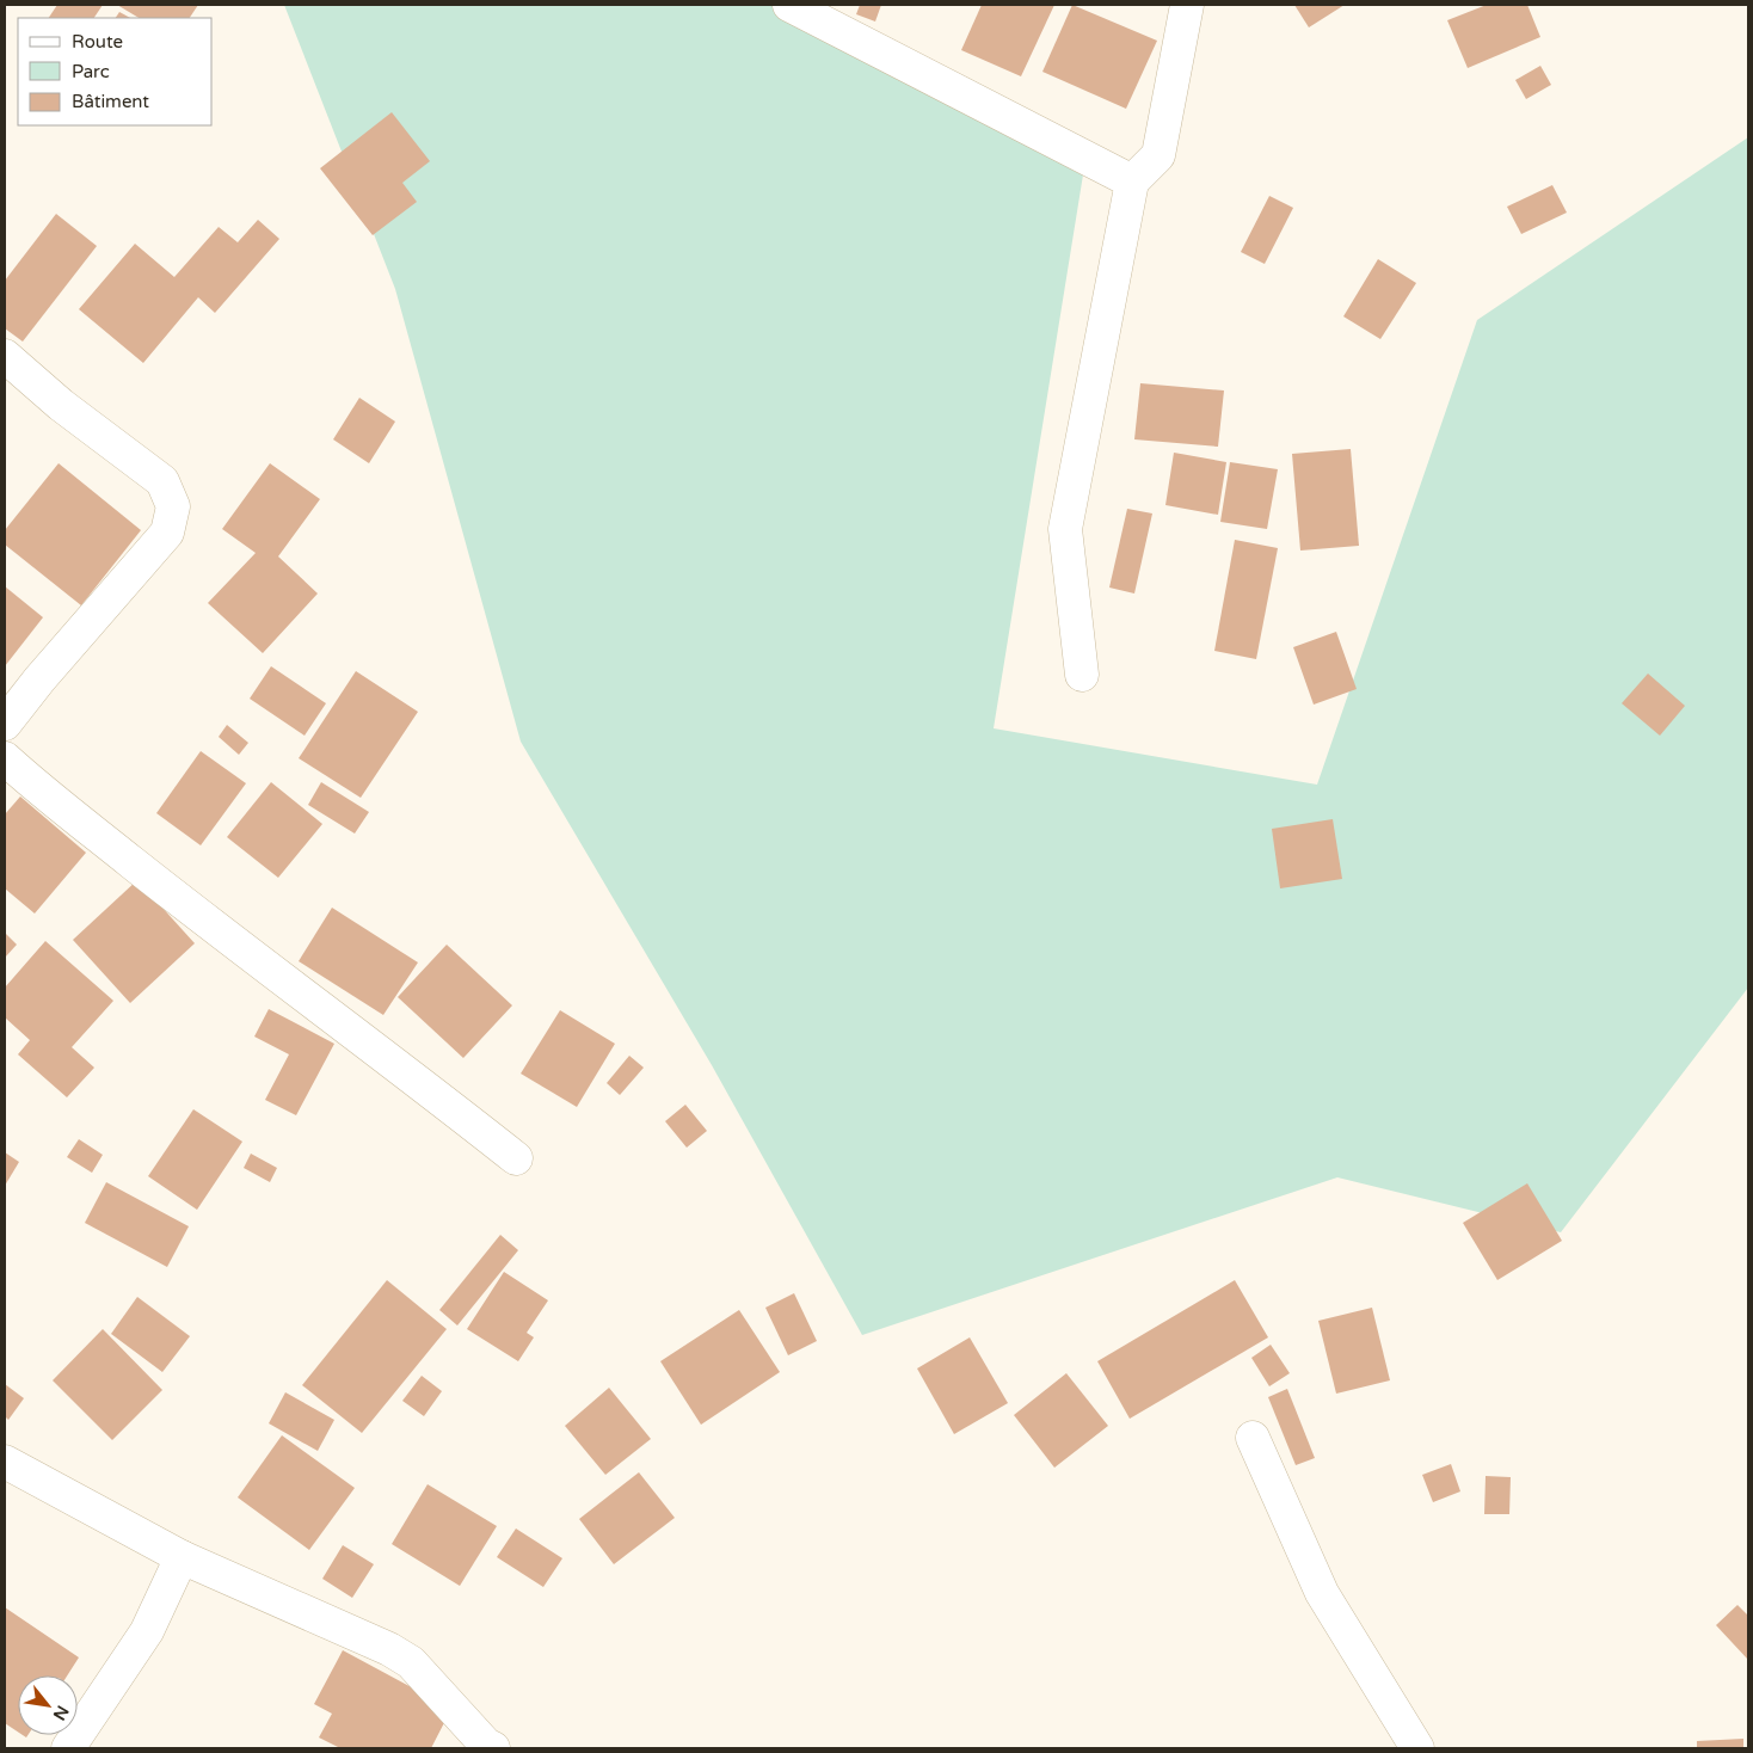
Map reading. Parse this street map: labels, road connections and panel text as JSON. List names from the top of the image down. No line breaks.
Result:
{"legend":["Route","Parc","Bâtiment"],"north":"bottom right"}
